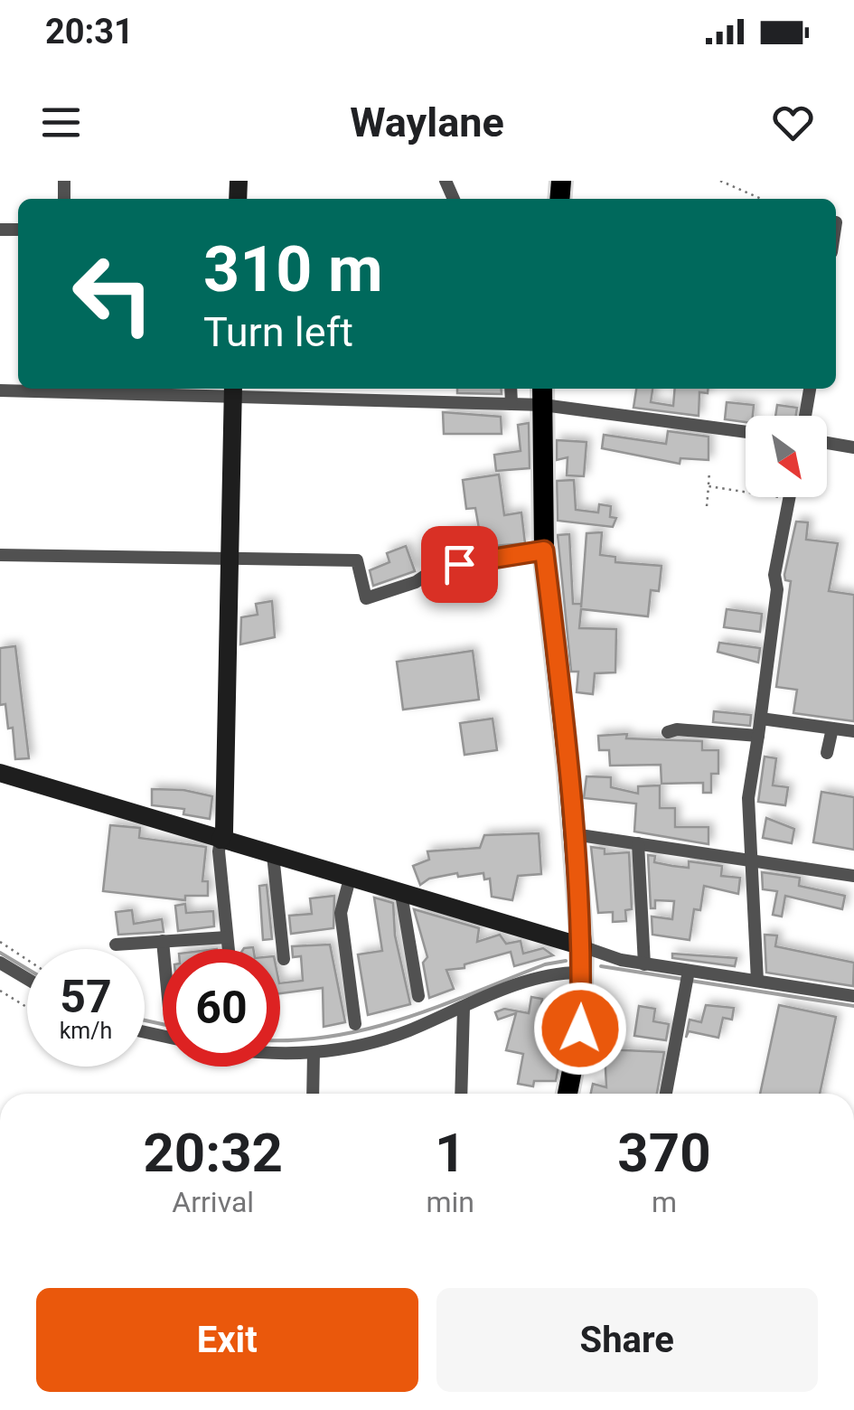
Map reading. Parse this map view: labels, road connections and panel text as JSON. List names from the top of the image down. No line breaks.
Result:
{"north":"bottom right","page":{"status":"20:31","header":"Waylane","turn":["310 m","Turn left"],"speed":"57 km/h","limit":"60","eta":["20:32","Arrival","1","min","370","m"],"buttons":["Exit","Share"]}}
